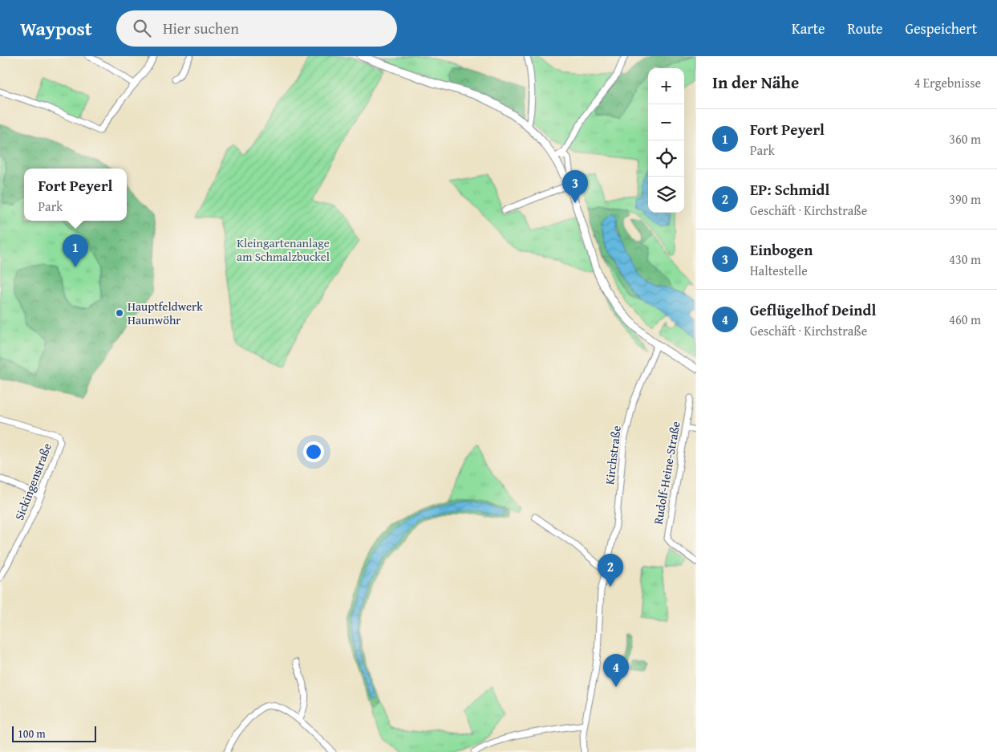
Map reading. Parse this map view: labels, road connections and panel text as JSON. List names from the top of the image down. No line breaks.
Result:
{"streets":{"street":["Kirchstraße","Rudolf-Heine-Straße","Sickingenstraße"]},"parks":["Kleingartenanlage am Schmalzbuckel"],"places":["Hauptfeldwerk Haunwöhr"],"scale_bar":"100 m","page":{"header":"Waypost","search":"Hier suchen","nav":["Karte","Route","Gespeichert"],"heading":["In der Nähe","4 Ergebnisse"],"map_buttons":["+","−"],"list":[{"mark":"1","name":"Fort Peyerl","note":"Park","value":"360 m"},{"mark":"2","name":"EP: Schmidl","note":"Geschäft · Kirchstraße","value":"390 m"},{"mark":"3","name":"Einbogen","note":"Haltestelle","value":"430 m"},{"mark":"4","name":"Geflügelhof Deindl","note":"Geschäft · Kirchstraße","value":"460 m"}],"popup":["Fort Peyerl","Park"],"pins":["3","1","2","4"],"scale":"100 m"}}
